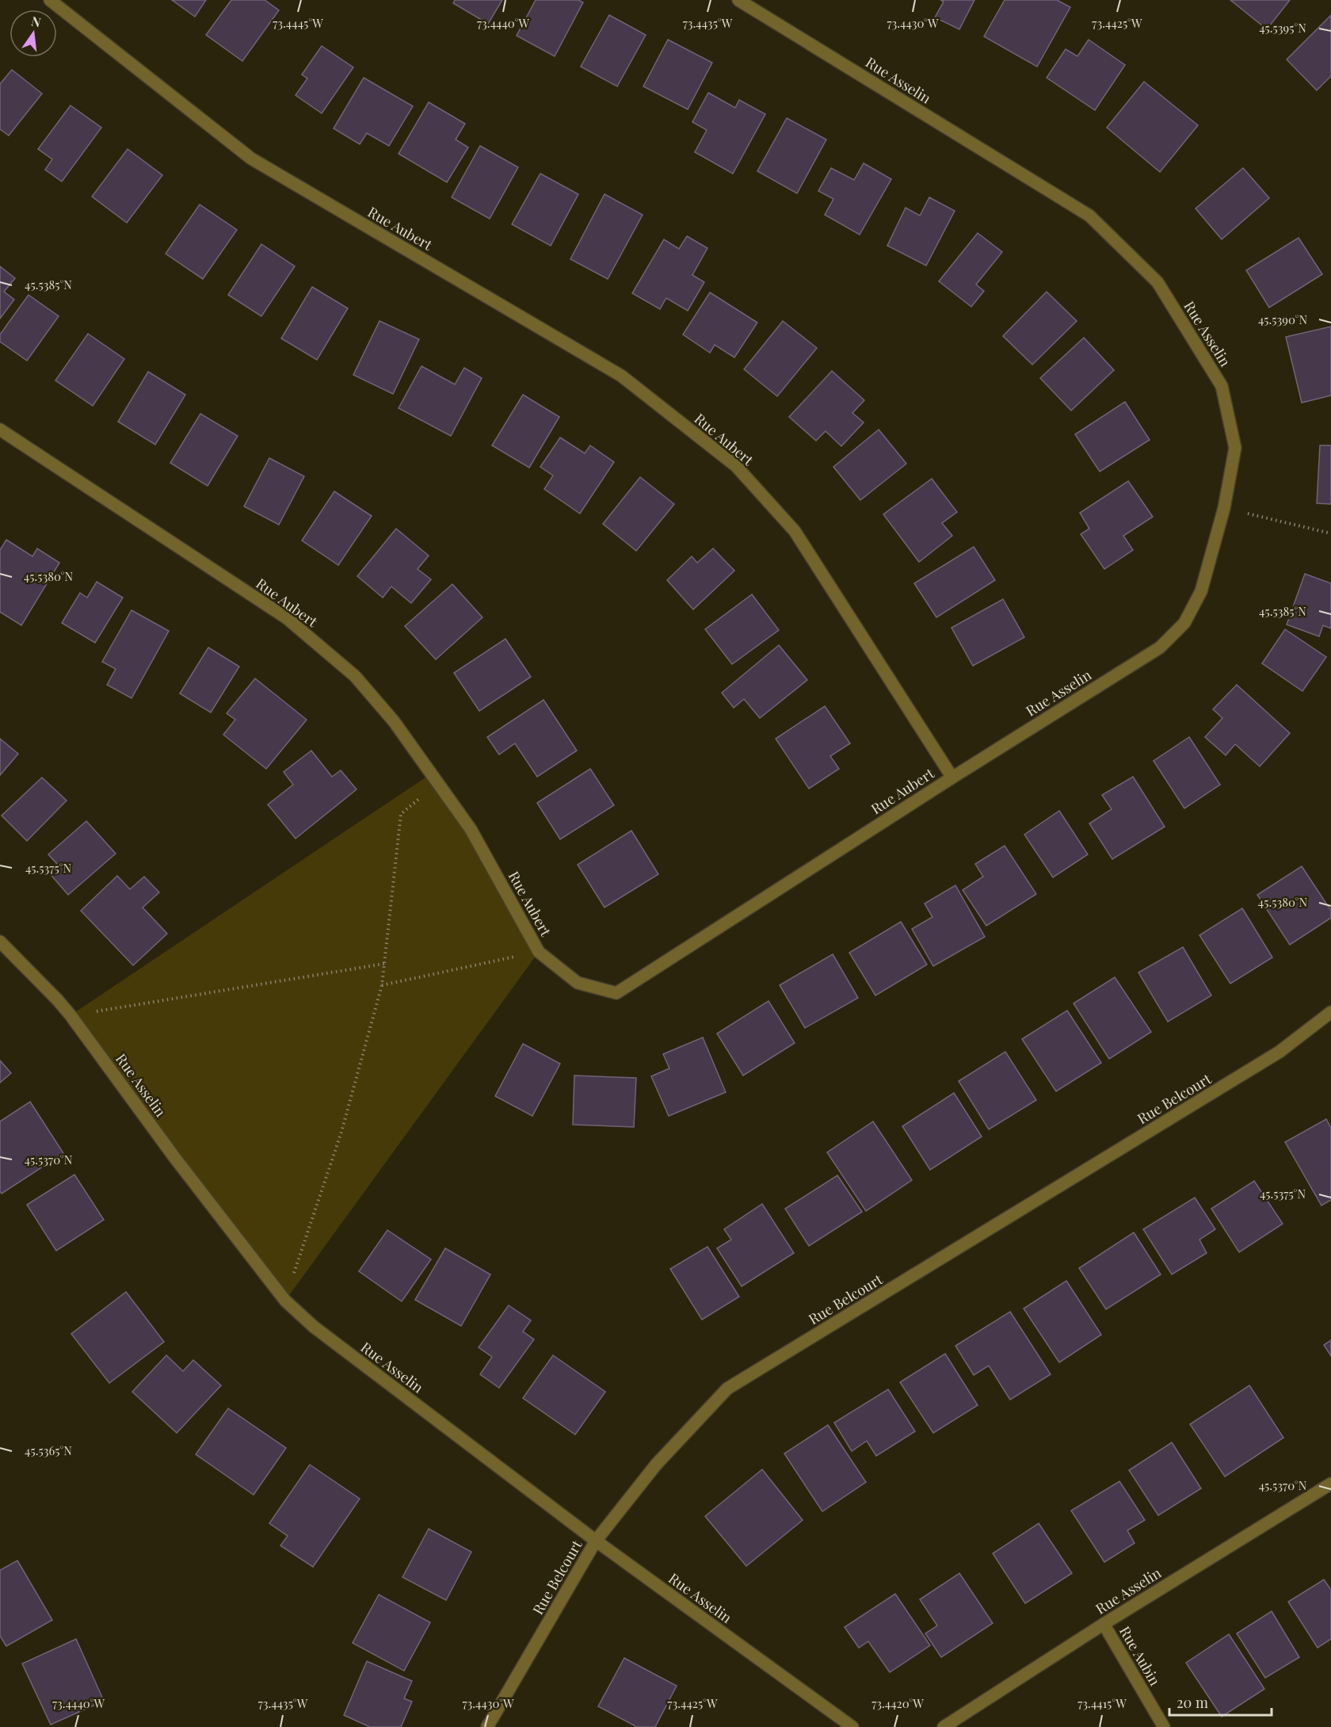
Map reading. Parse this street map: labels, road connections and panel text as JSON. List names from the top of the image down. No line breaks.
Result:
{"streets":{"street":["Rue Asselin","Rue Aubert","Rue Belcourt","Rue Aubin"]},"crossings":[["Rue Asselin","Rue Aubert"],["Rue Asselin","Rue Belcourt"],["Rue Asselin","Rue Aubin"]],"scale_bar":"20 m","north":"top","coordinates":["73.4445°W","73.4440°W","73.4435°W","73.4430°W","73.4425°W","45.5395°N","45.5385°N","45.5390°N","45.5380°N","45.5375°N","45.5370°N","45.5365°N","73.4420°W","73.4415°W"]}
